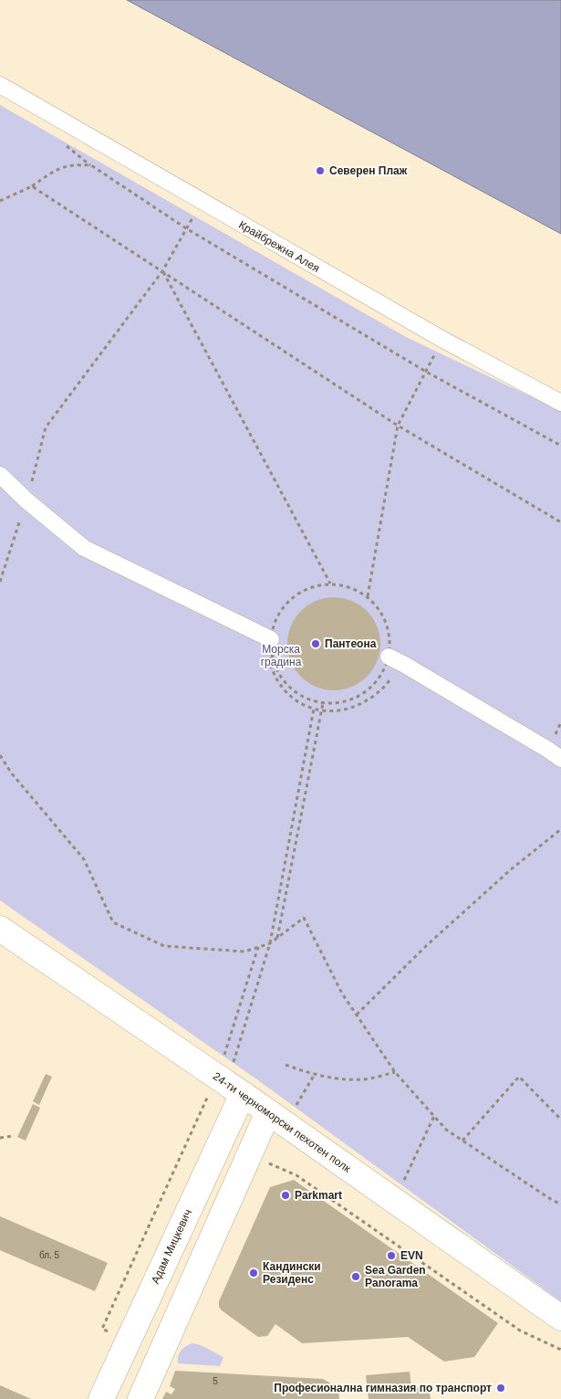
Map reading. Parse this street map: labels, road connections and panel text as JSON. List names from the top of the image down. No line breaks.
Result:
{"streets":{"main road":["24-ти черноморски пехотен полк","Адам Мицкевич"],"street":["Крайбрежна Алея"]},"crossings":[["24-ти черноморски пехотен полк","Адам Мицкевич"]],"parks":["Морска градина"],"places":["Северен Плаж","Пантеона","Parkmart","EVN","Кандински Резиденс","Sea Garden Panorama","Професионална гимназия по транспорт"],"house_numbers":["бл. 5","5"]}
